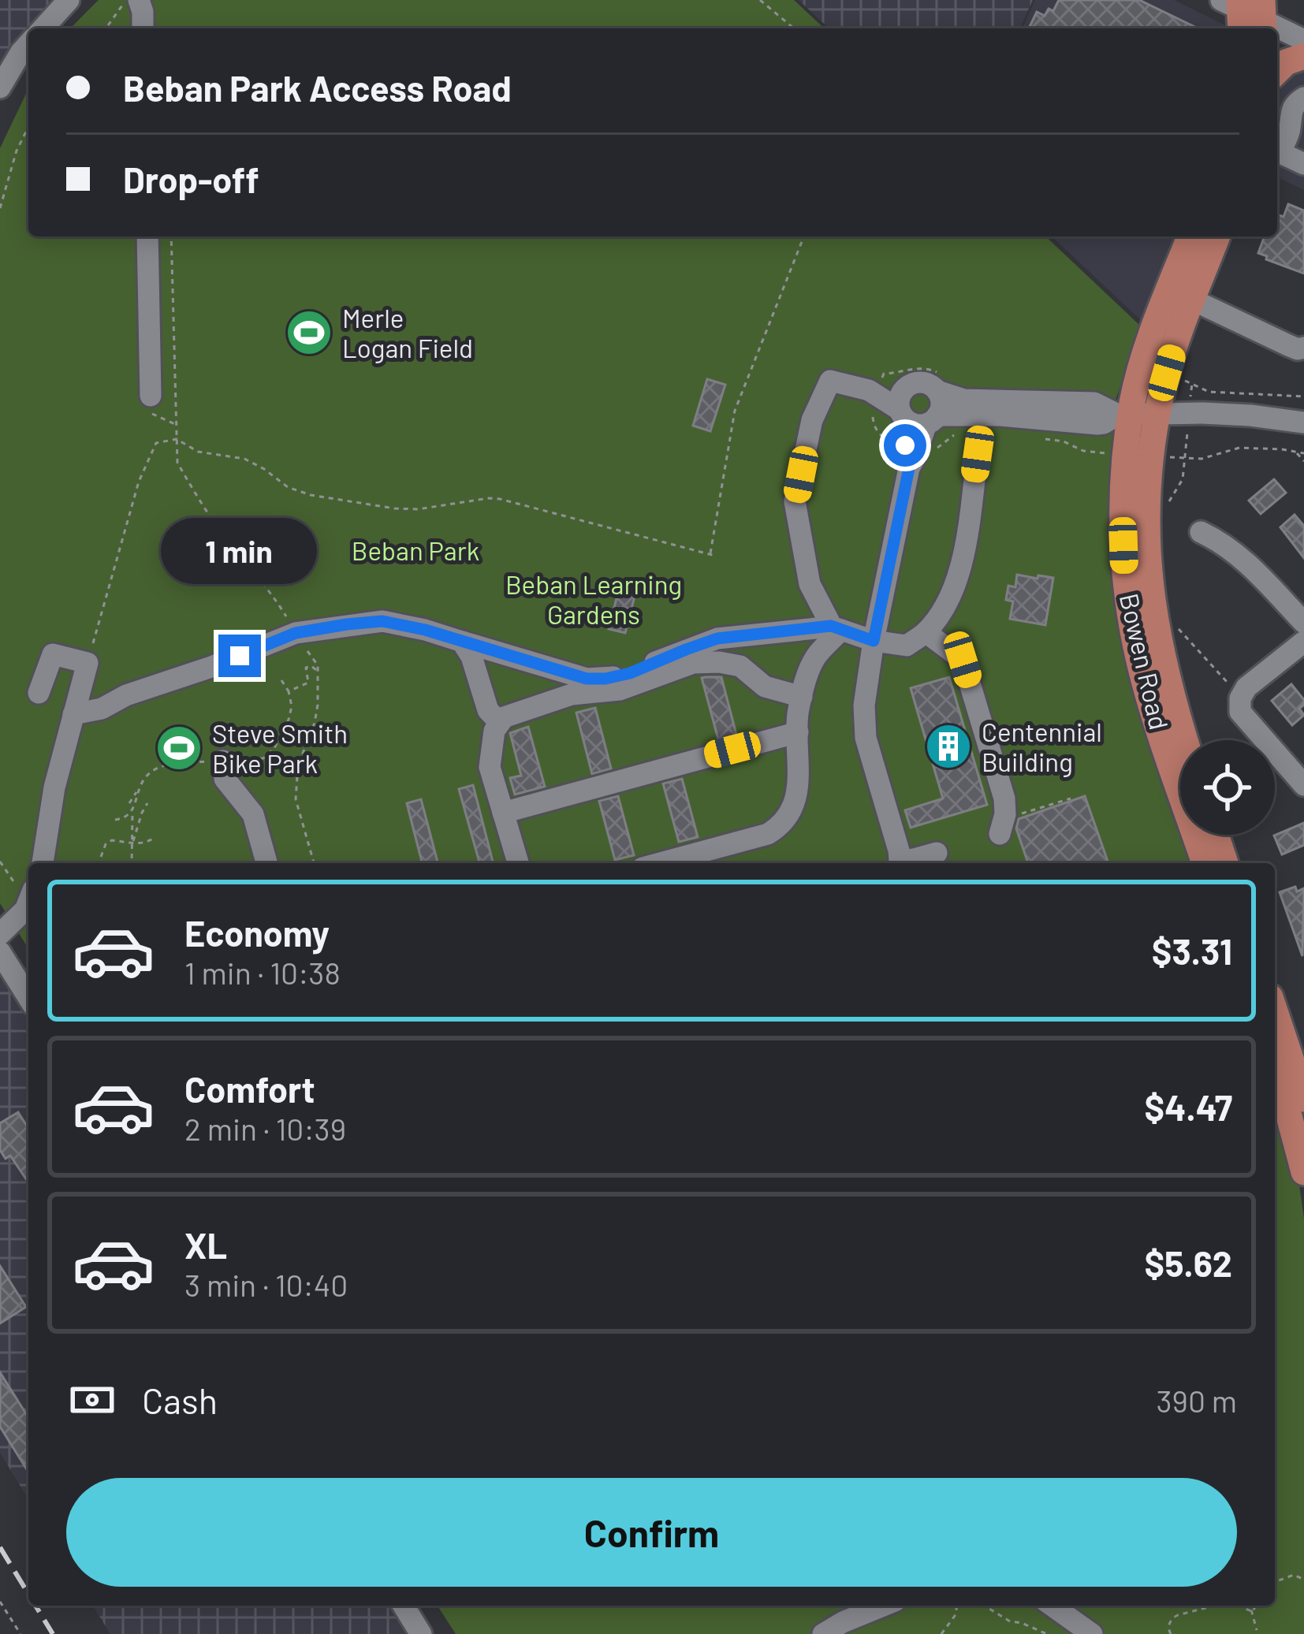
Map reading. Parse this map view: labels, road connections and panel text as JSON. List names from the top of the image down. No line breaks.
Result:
{"streets":{"main road":["Bowen Road"]},"parks":["Beban Park","Beban Learning Gardens"],"places":{"sports":["Merle Logan Field","Steve Smith Bike Park"],"building":["Centennial Building"]},"page":{"banner":["Beban Park Access Road","Drop-off"],"bubble":"1 min","list":[{"name":"Economy","note":"1 min · 10:38","value":"$3.31"},{"name":"Comfort","note":"2 min · 10:39","value":"$4.47"},{"name":"XL","note":"3 min · 10:40","value":"$5.62"}],"pay":["Cash","390 m"],"buttons":"Confirm"}}
